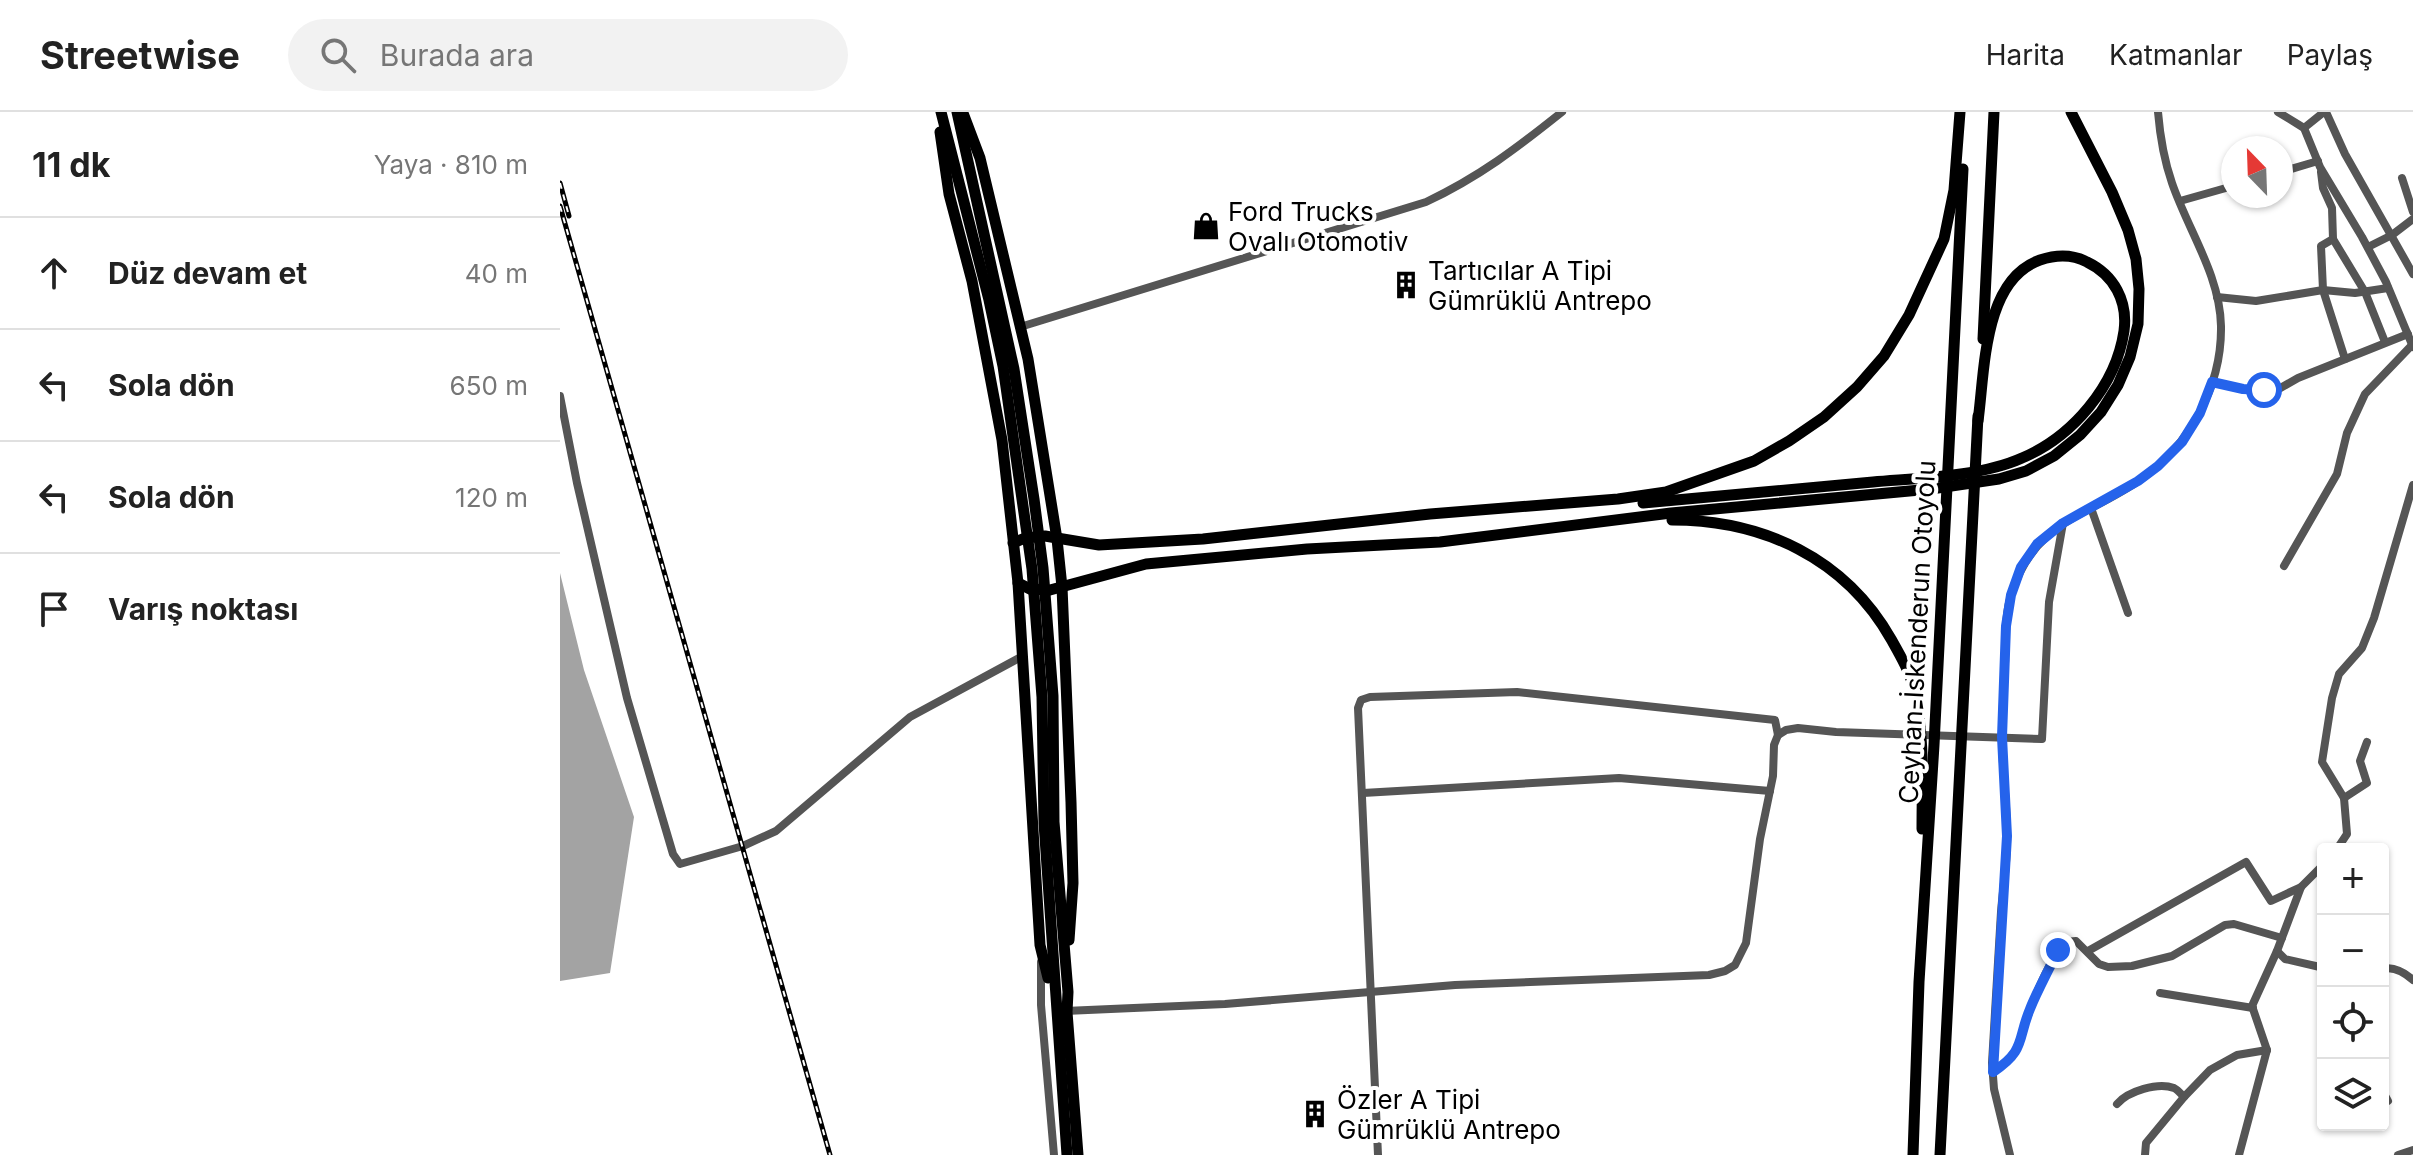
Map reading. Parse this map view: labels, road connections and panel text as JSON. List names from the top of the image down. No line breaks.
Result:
{"streets":{"highway":["Ceyhan-İskenderun Otoyolu"]},"places":{"shop":["Ford Trucks Ovalı Otomotiv"],"building":["Tartıcılar A Tipi Gümrüklü Antrepo","Özler A Tipi Gümrüklü Antrepo"]},"north":"top left","page":{"header":"Streetwise","search":"Burada ara","nav":["Harita","Katmanlar","Paylaş"],"heading":["11 dk","Yaya · 810 m"],"list":[["Düz devam et","40 m"],["Sola dön","650 m"],["Sola dön","120 m"],"Varış noktası"],"map_buttons":["+","−"]}}
